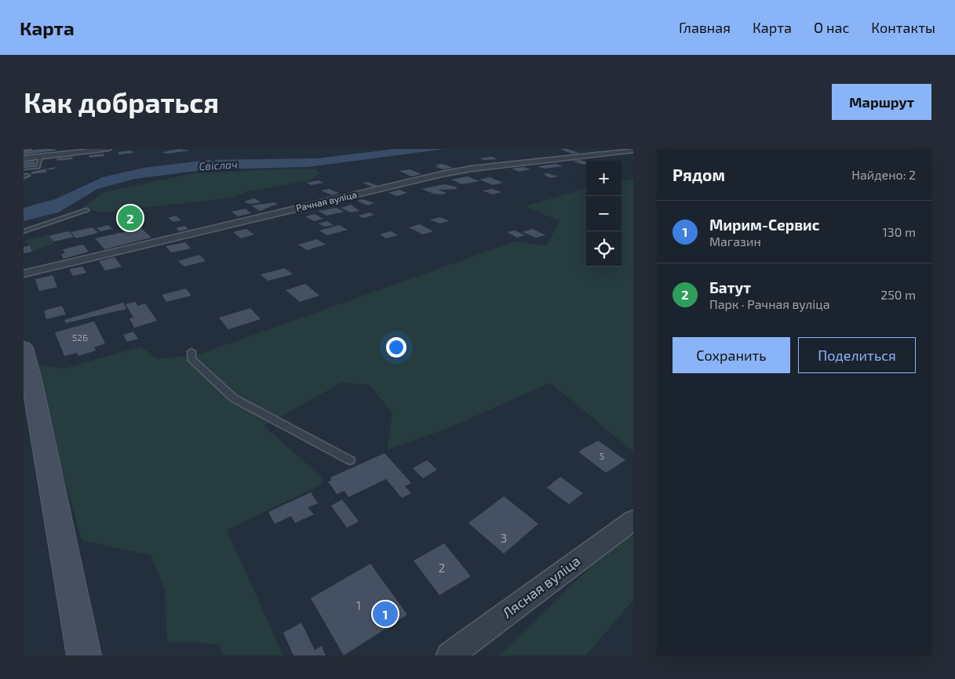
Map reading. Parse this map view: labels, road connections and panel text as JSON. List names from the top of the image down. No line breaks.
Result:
{"streets":{"street":["Рачная вуліца","Лясная вуліца"]},"water":["Свіслач"],"house_numbers":["52Б","5","3","2","1"],"page":{"header":"Карта","nav":["Главная","Карта","О нас","Контакты"],"buttons":["Маршрут",["Сохранить","Поделиться"]],"title":"Как добраться","heading":["Рядом","Найдено: 2"],"map_buttons":["+","−"],"list":[{"mark":"1","name":"Мирим-Сервис","note":"Магазин","value":"130 m"},{"mark":"2","name":"Батут","note":"Парк · Рачная вуліца","value":"250 m"}],"pins":["2","1"]}}
